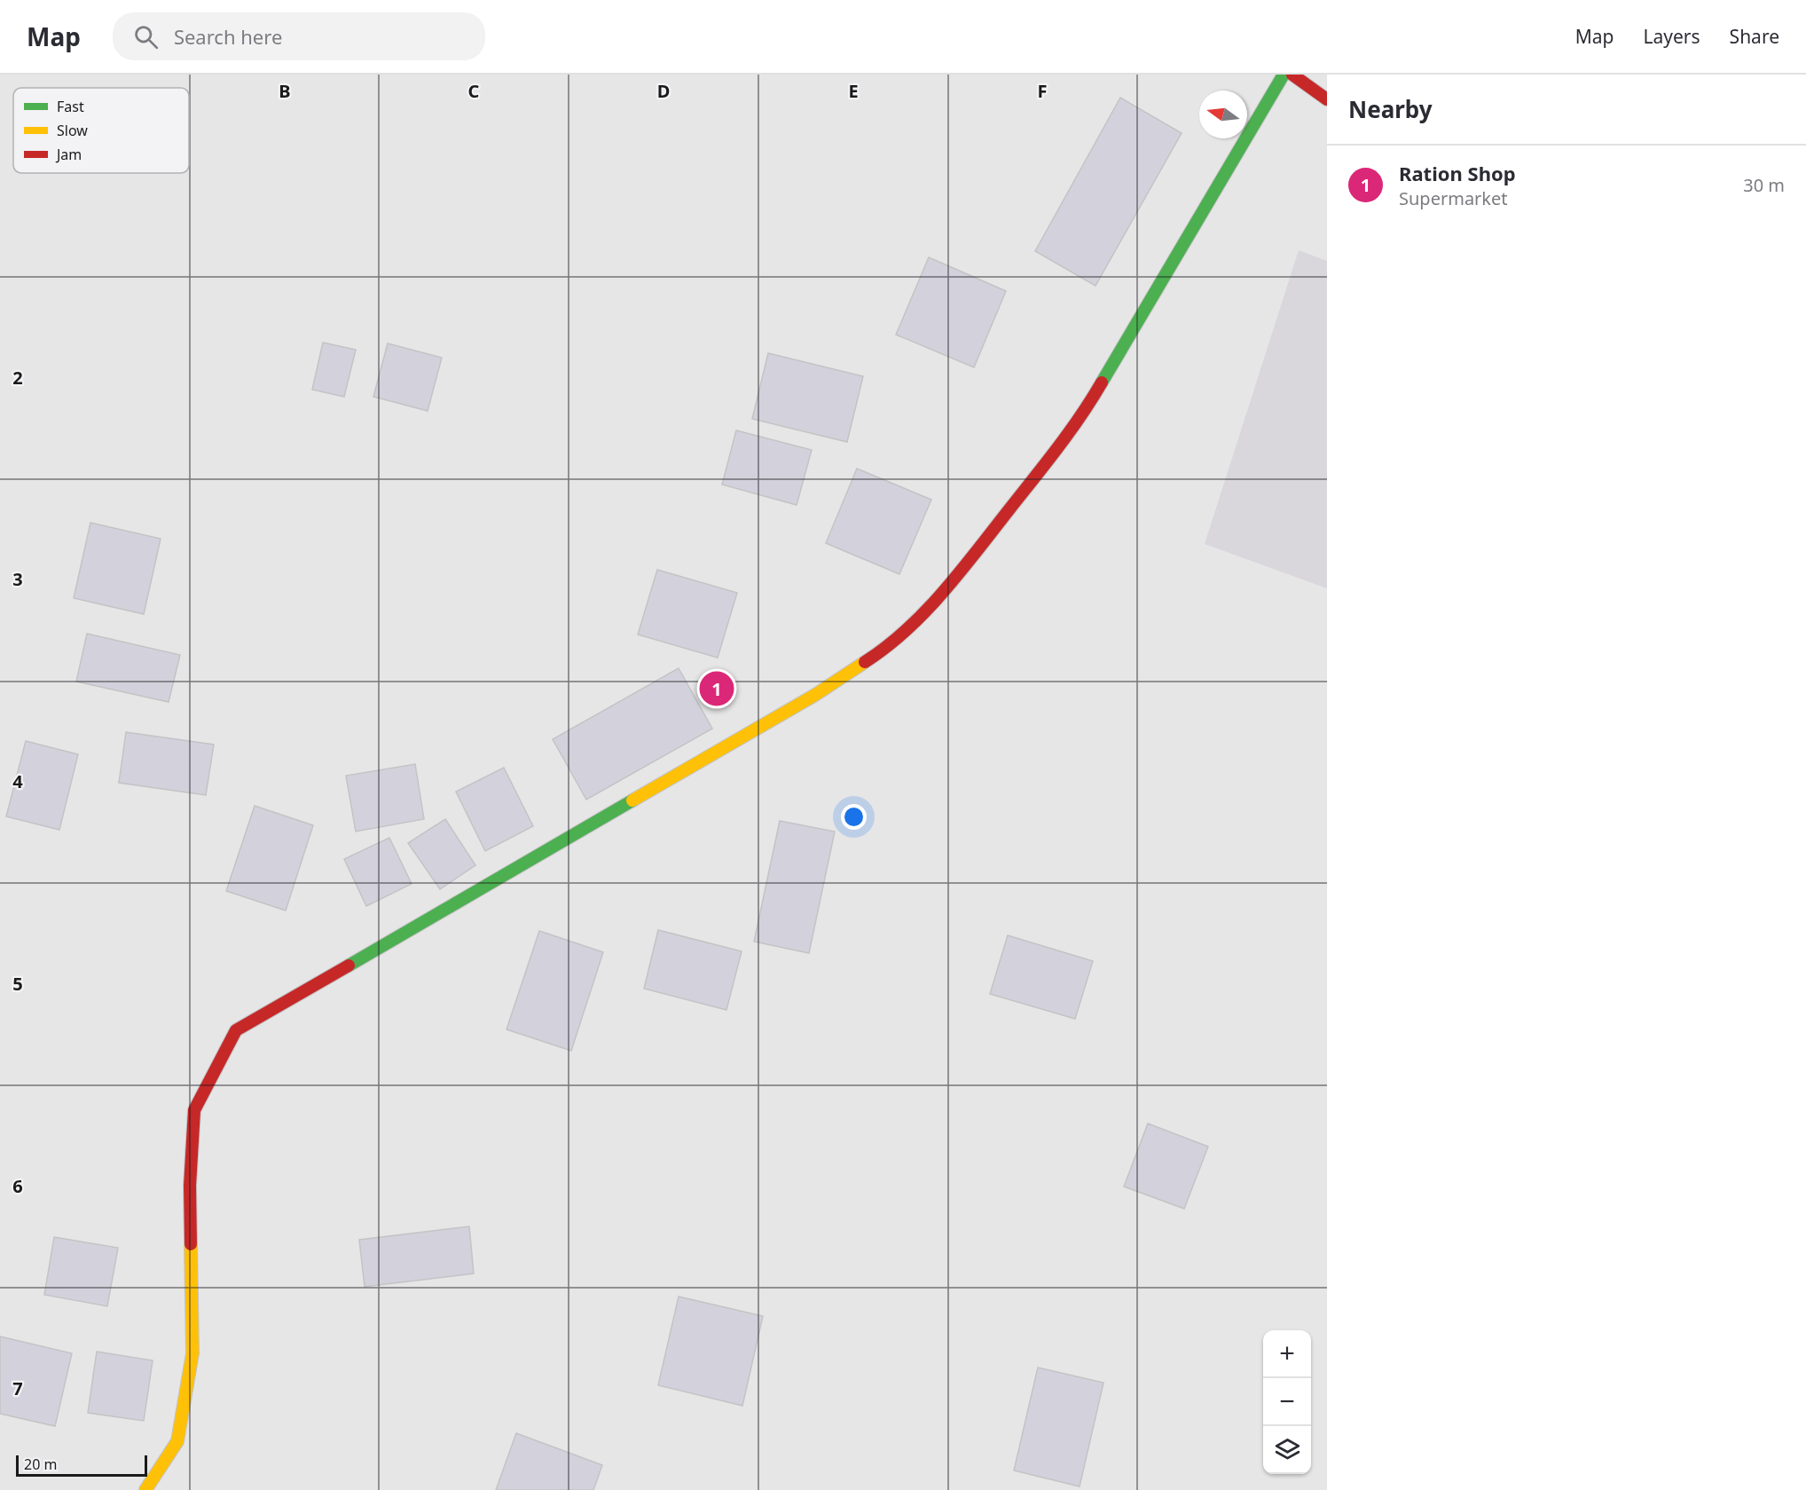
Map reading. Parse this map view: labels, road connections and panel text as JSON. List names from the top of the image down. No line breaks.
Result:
{"legend":["Fast","Slow","Jam"],"scale_bar":"20 m","north":"left","page":{"header":"Map","search":"Search here","nav":["Map","Layers","Share"],"heading":"Nearby","list":[{"mark":"1","name":"Ration Shop","note":"Supermarket","value":"30 m"}],"pins":"1","map_buttons":["+","−"],"scale":"20 m"},"grid":{"columns":["B","C","D","E","F"],"rows":["2","3","4","5","6","7"]}}
